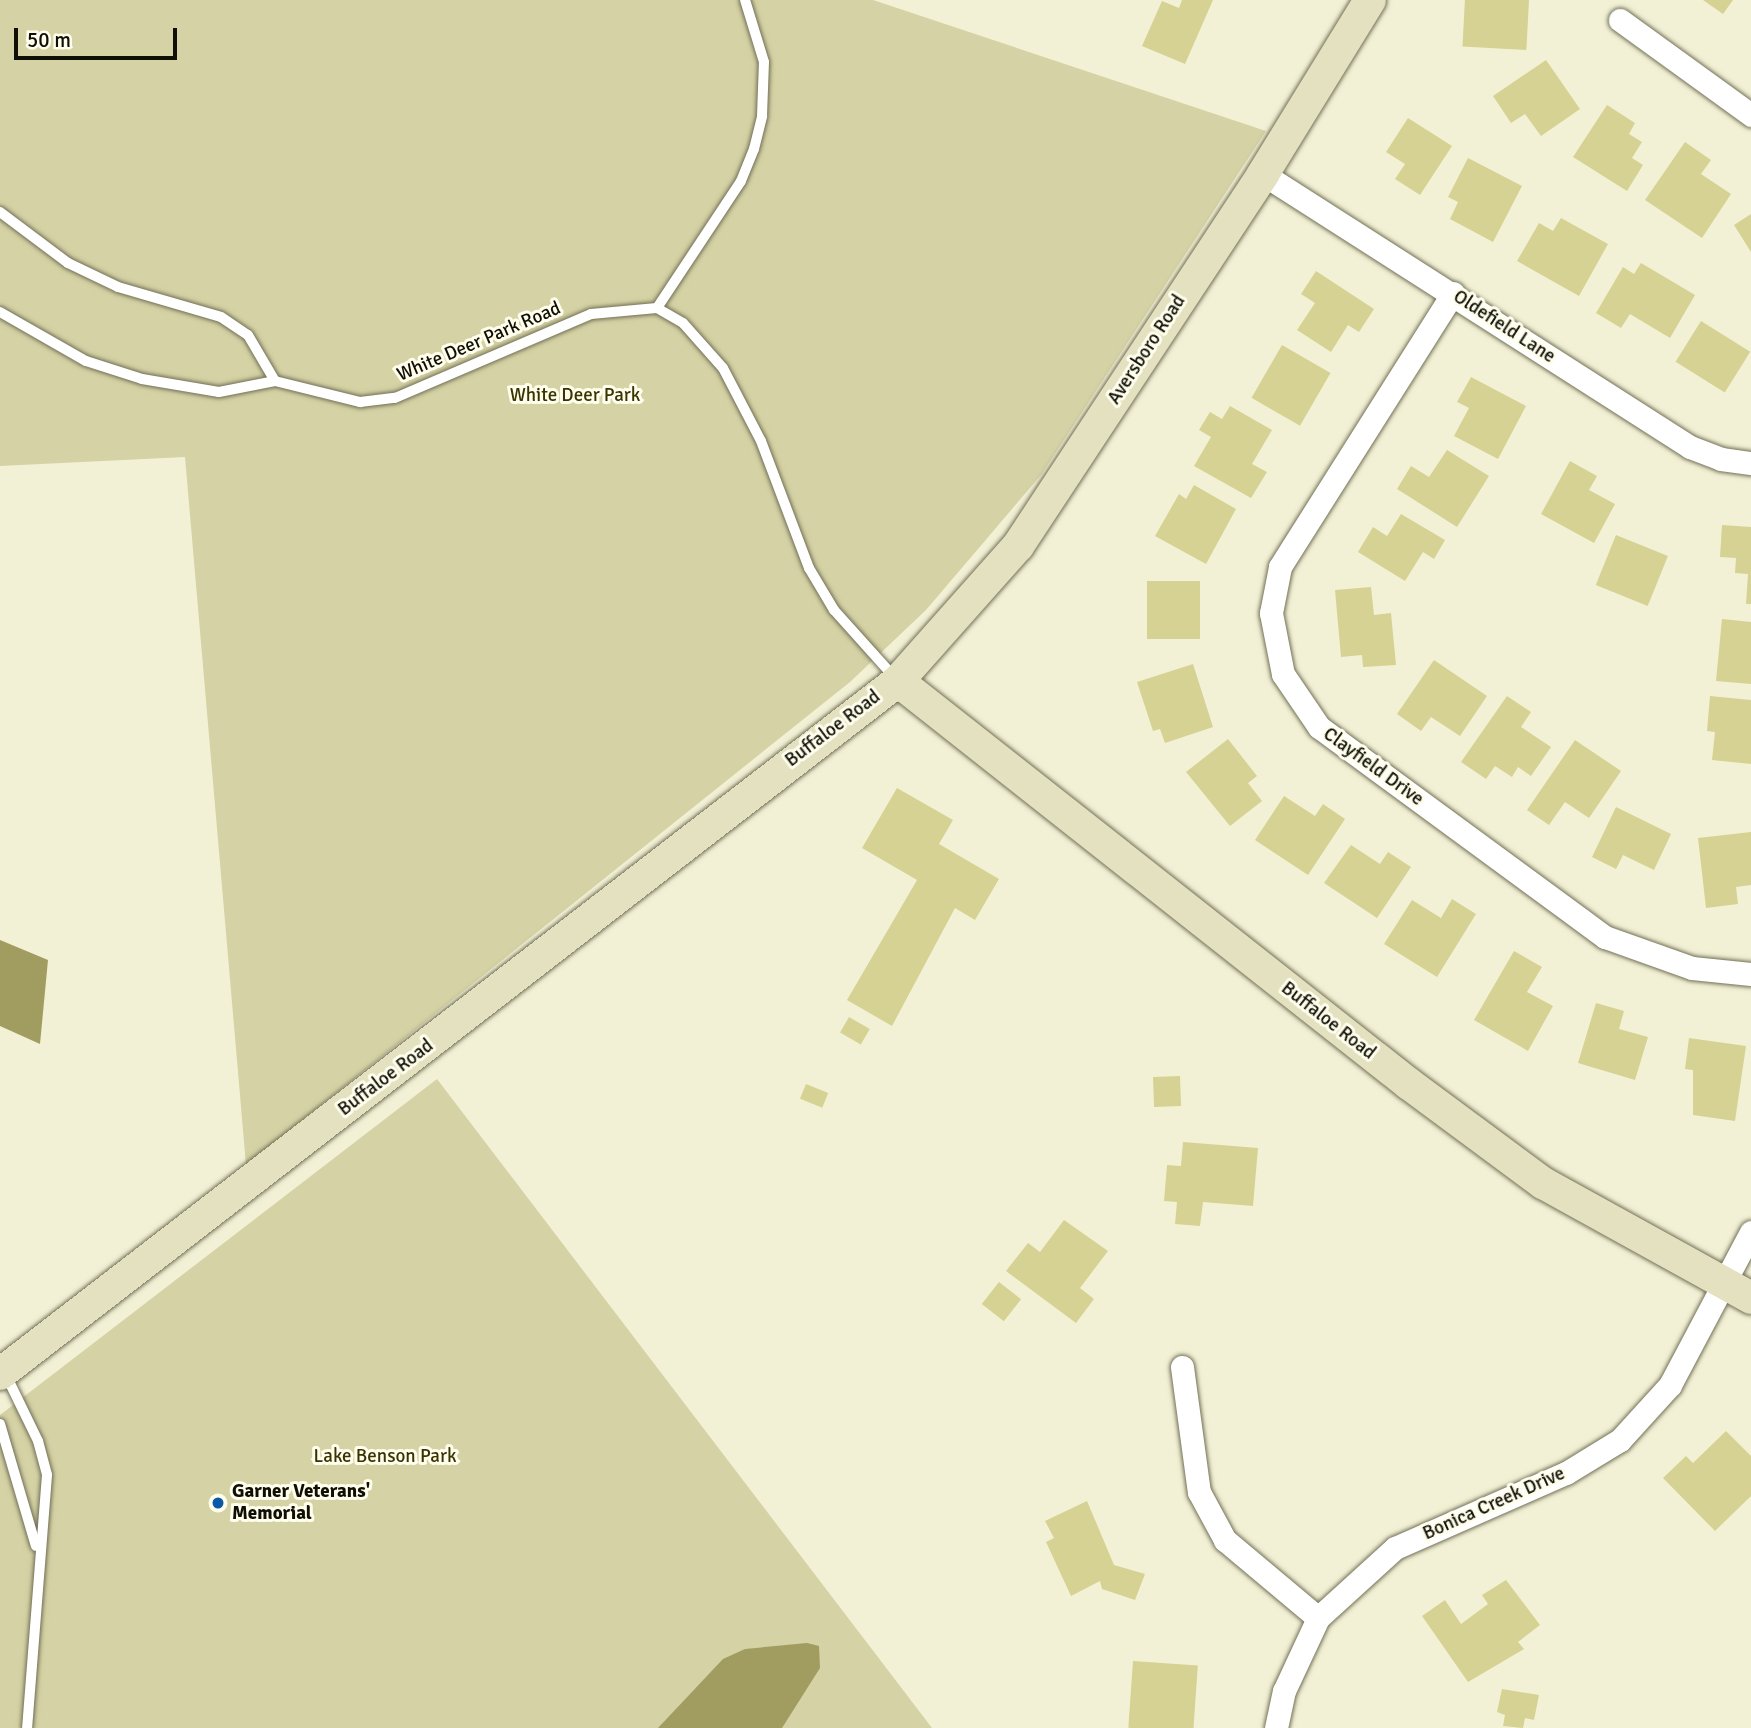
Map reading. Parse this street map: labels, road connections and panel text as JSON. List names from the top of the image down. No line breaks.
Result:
{"streets":{"street":["Oldefield Lane","Aversboro Road","Buffaloe Road","Clayfield Drive","Bonica Creek Drive"],"lane":["White Deer Park Road"]},"crossings":[["Oldefield Lane","Aversboro Road"],["Oldefield Lane","Clayfield Drive"],["Aversboro Road","Buffaloe Road"],["Buffaloe Road","Bonica Creek Drive"]],"parks":["White Deer Park","Lake Benson Park"],"places":["Garner Veterans' Memorial"],"scale_bar":"50 m"}
